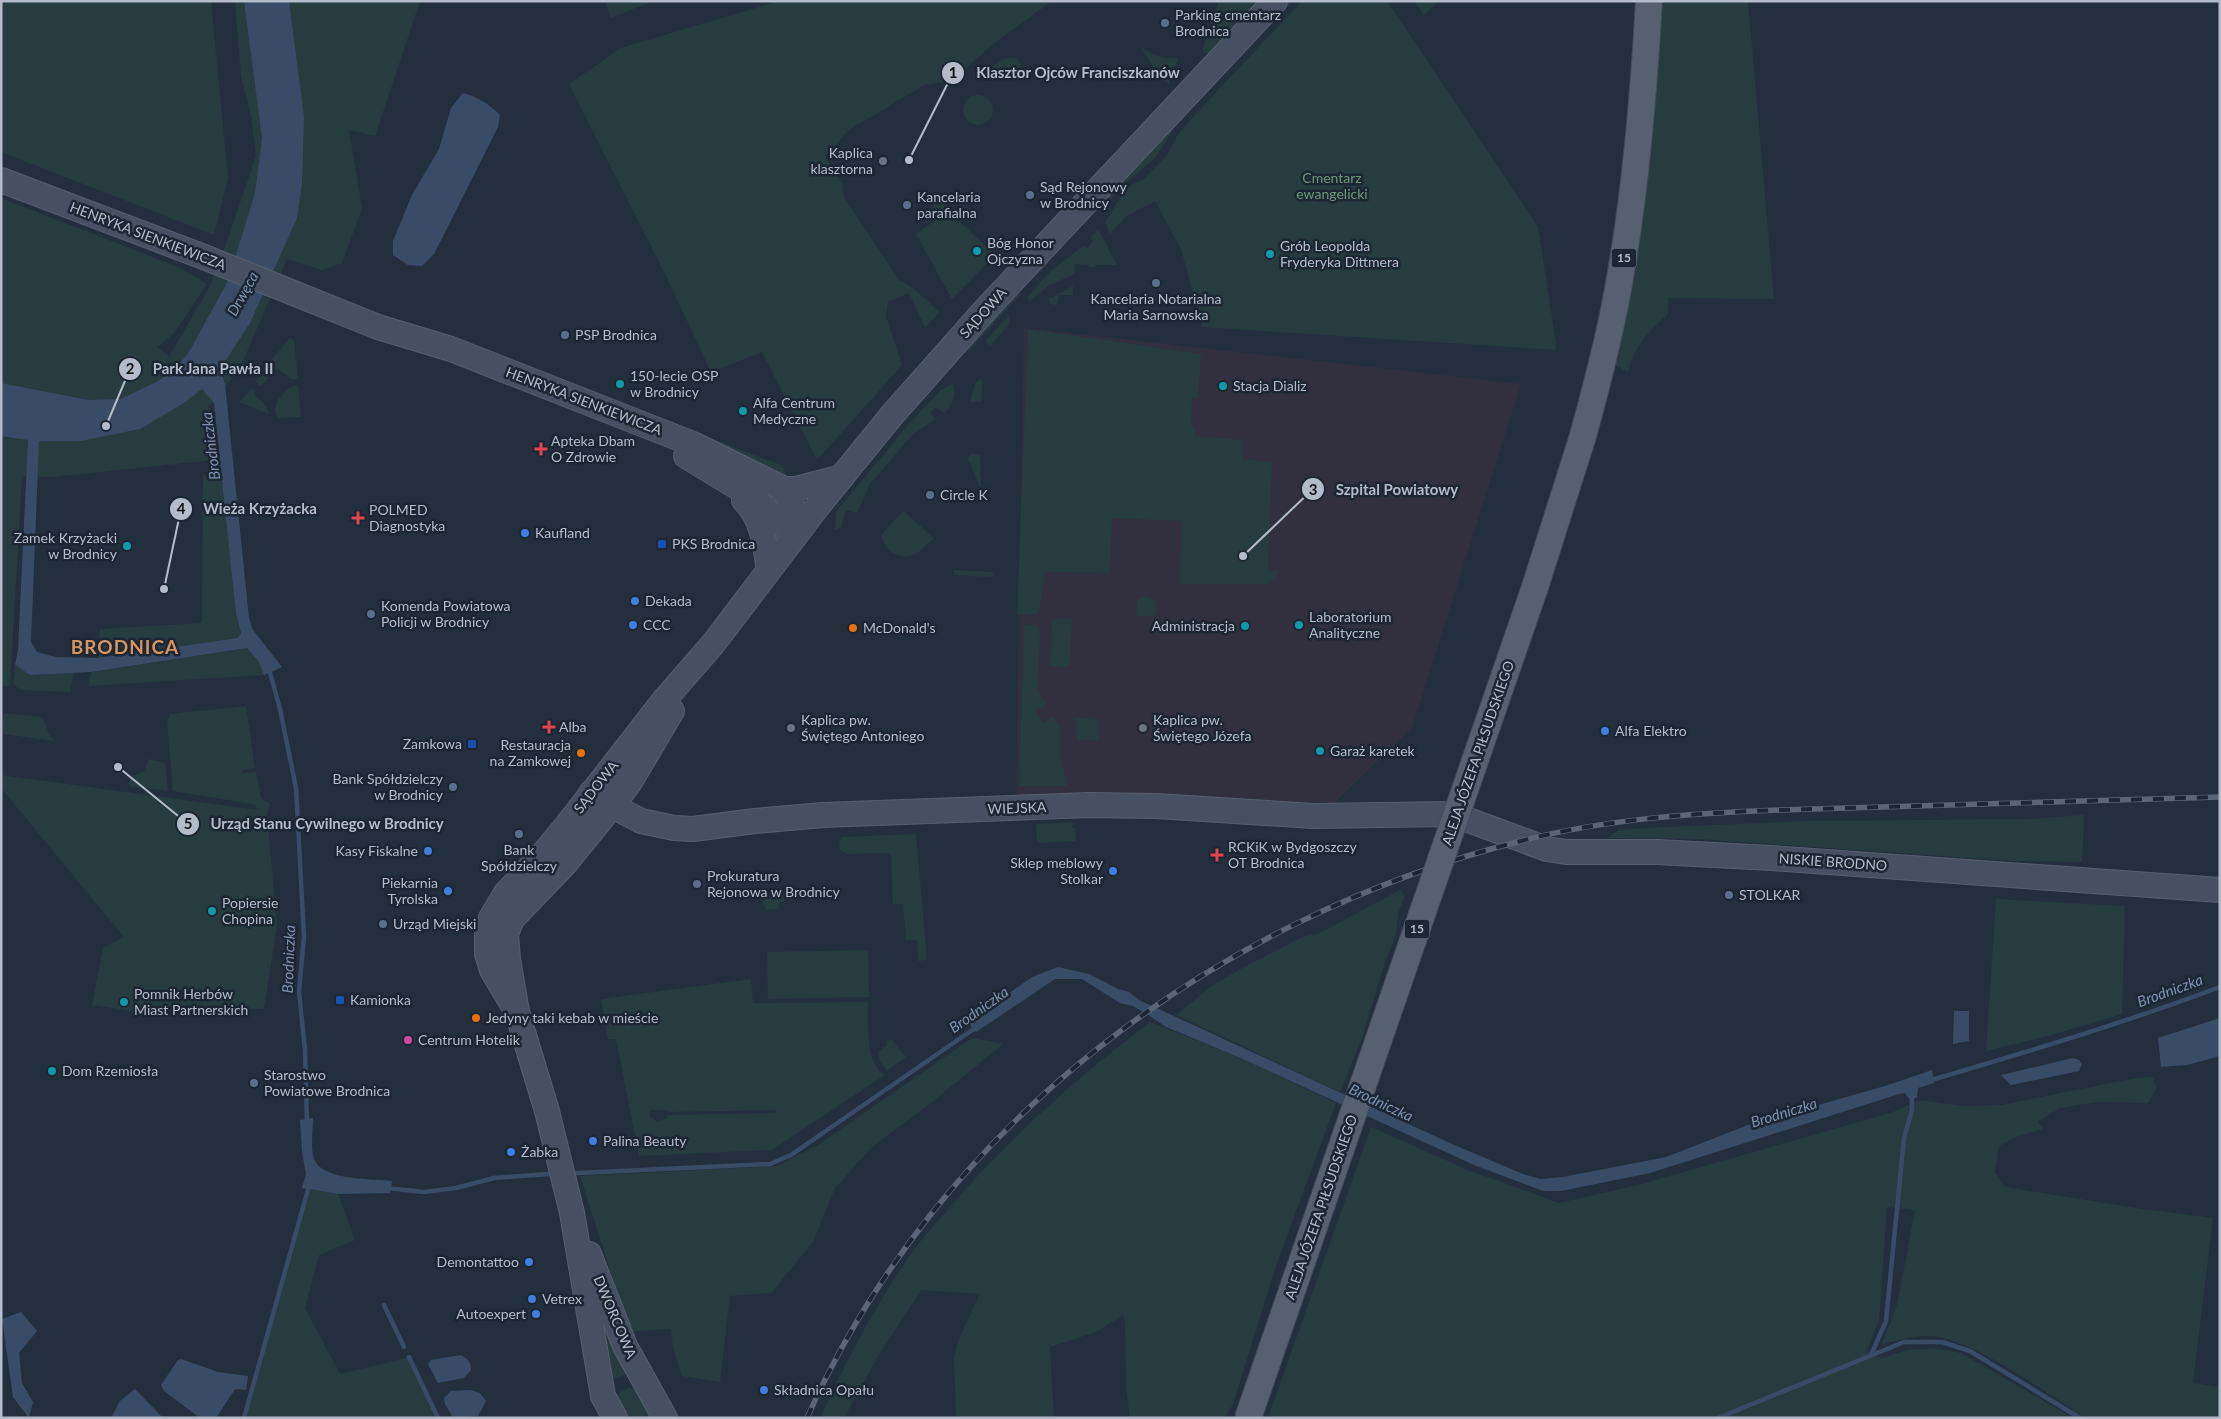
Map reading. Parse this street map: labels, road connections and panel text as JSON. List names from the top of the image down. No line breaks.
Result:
{"streets":{"main road":["15","ALEJA JÓZEFA PIŁSUDSKIEGO"],"street":["HENRYKA SIENKIEWICZA","SĄDOWA","WIEJSKA","NISKIE BRODNO","DWORCOWA"]},"crossings":[["HENRYKA SIENKIEWICZA","SĄDOWA"],["SĄDOWA","WIEJSKA"],["SĄDOWA","DWORCOWA"],["WIEJSKA","NISKIE BRODNO"]],"districts":["BRODNICA"],"water":["Drwęca","Brodniczka"],"parks":["Cmentarz ewangelicki"],"places":{"other":["Parking cmentarz Brodnica","Klasztor Ojców Franciszkanów","Kaplica klasztorna","Sąd Rejonowy w Brodnicy","Kancelaria parafialna","Bóg Honor Ojczyzna","Grób Leopolda Fryderyka Dittmera","Kancelaria Notarialna Maria Sarnowska","PSP Brodnica","150-lecie OSP w Brodnicy","Stacja Dializ","Alfa Centrum Medyczne","Park Jana Pawła II","Circle K","Kaufland","Zamek Krzyżacki w Brodnicy","Szpital Powiatowy","Wieża Krzyżacka","Dekada","Komenda Powiatowa Policji w Brodnicy","CCC","Laboratorium Analityczne","Administracja","McDonald's","Kaplica pw. Świętego Antoniego","Kaplica pw. Świętego Józefa","Alfa Elektro","Garaż karetek","Restauracja na Zamkowej","Urząd Stanu Cywilnego w Brodnicy","Bank Spółdzielczy w Brodnicy","Bank Spółdzielczy","Kasy Fiskalne","Sklep meblowy Stolkar","Prokuratura Rejonowa w Brodnicy","Piekarnia Tyrolska","STOLKAR","Popiersie Chopina","Urząd Miejski","Pomnik Herbów Miast Partnerskich","Jedyny taki kebab w mieście","Centrum Hotelik","Dom Rzemiosła","Starostwo Powiatowe Brodnica","Palina Beauty","Żabka","Demontattoo","Vetrex","Autoexpert","Składnica Opału"],"health":["Apteka Dbam O Zdrowie","POLMED Diagnostyka","Alba","RCKiK w Bydgoszczy OT Brodnica"],"transit":["PKS Brodnica","Zamkowa","Kamionka"]}}
